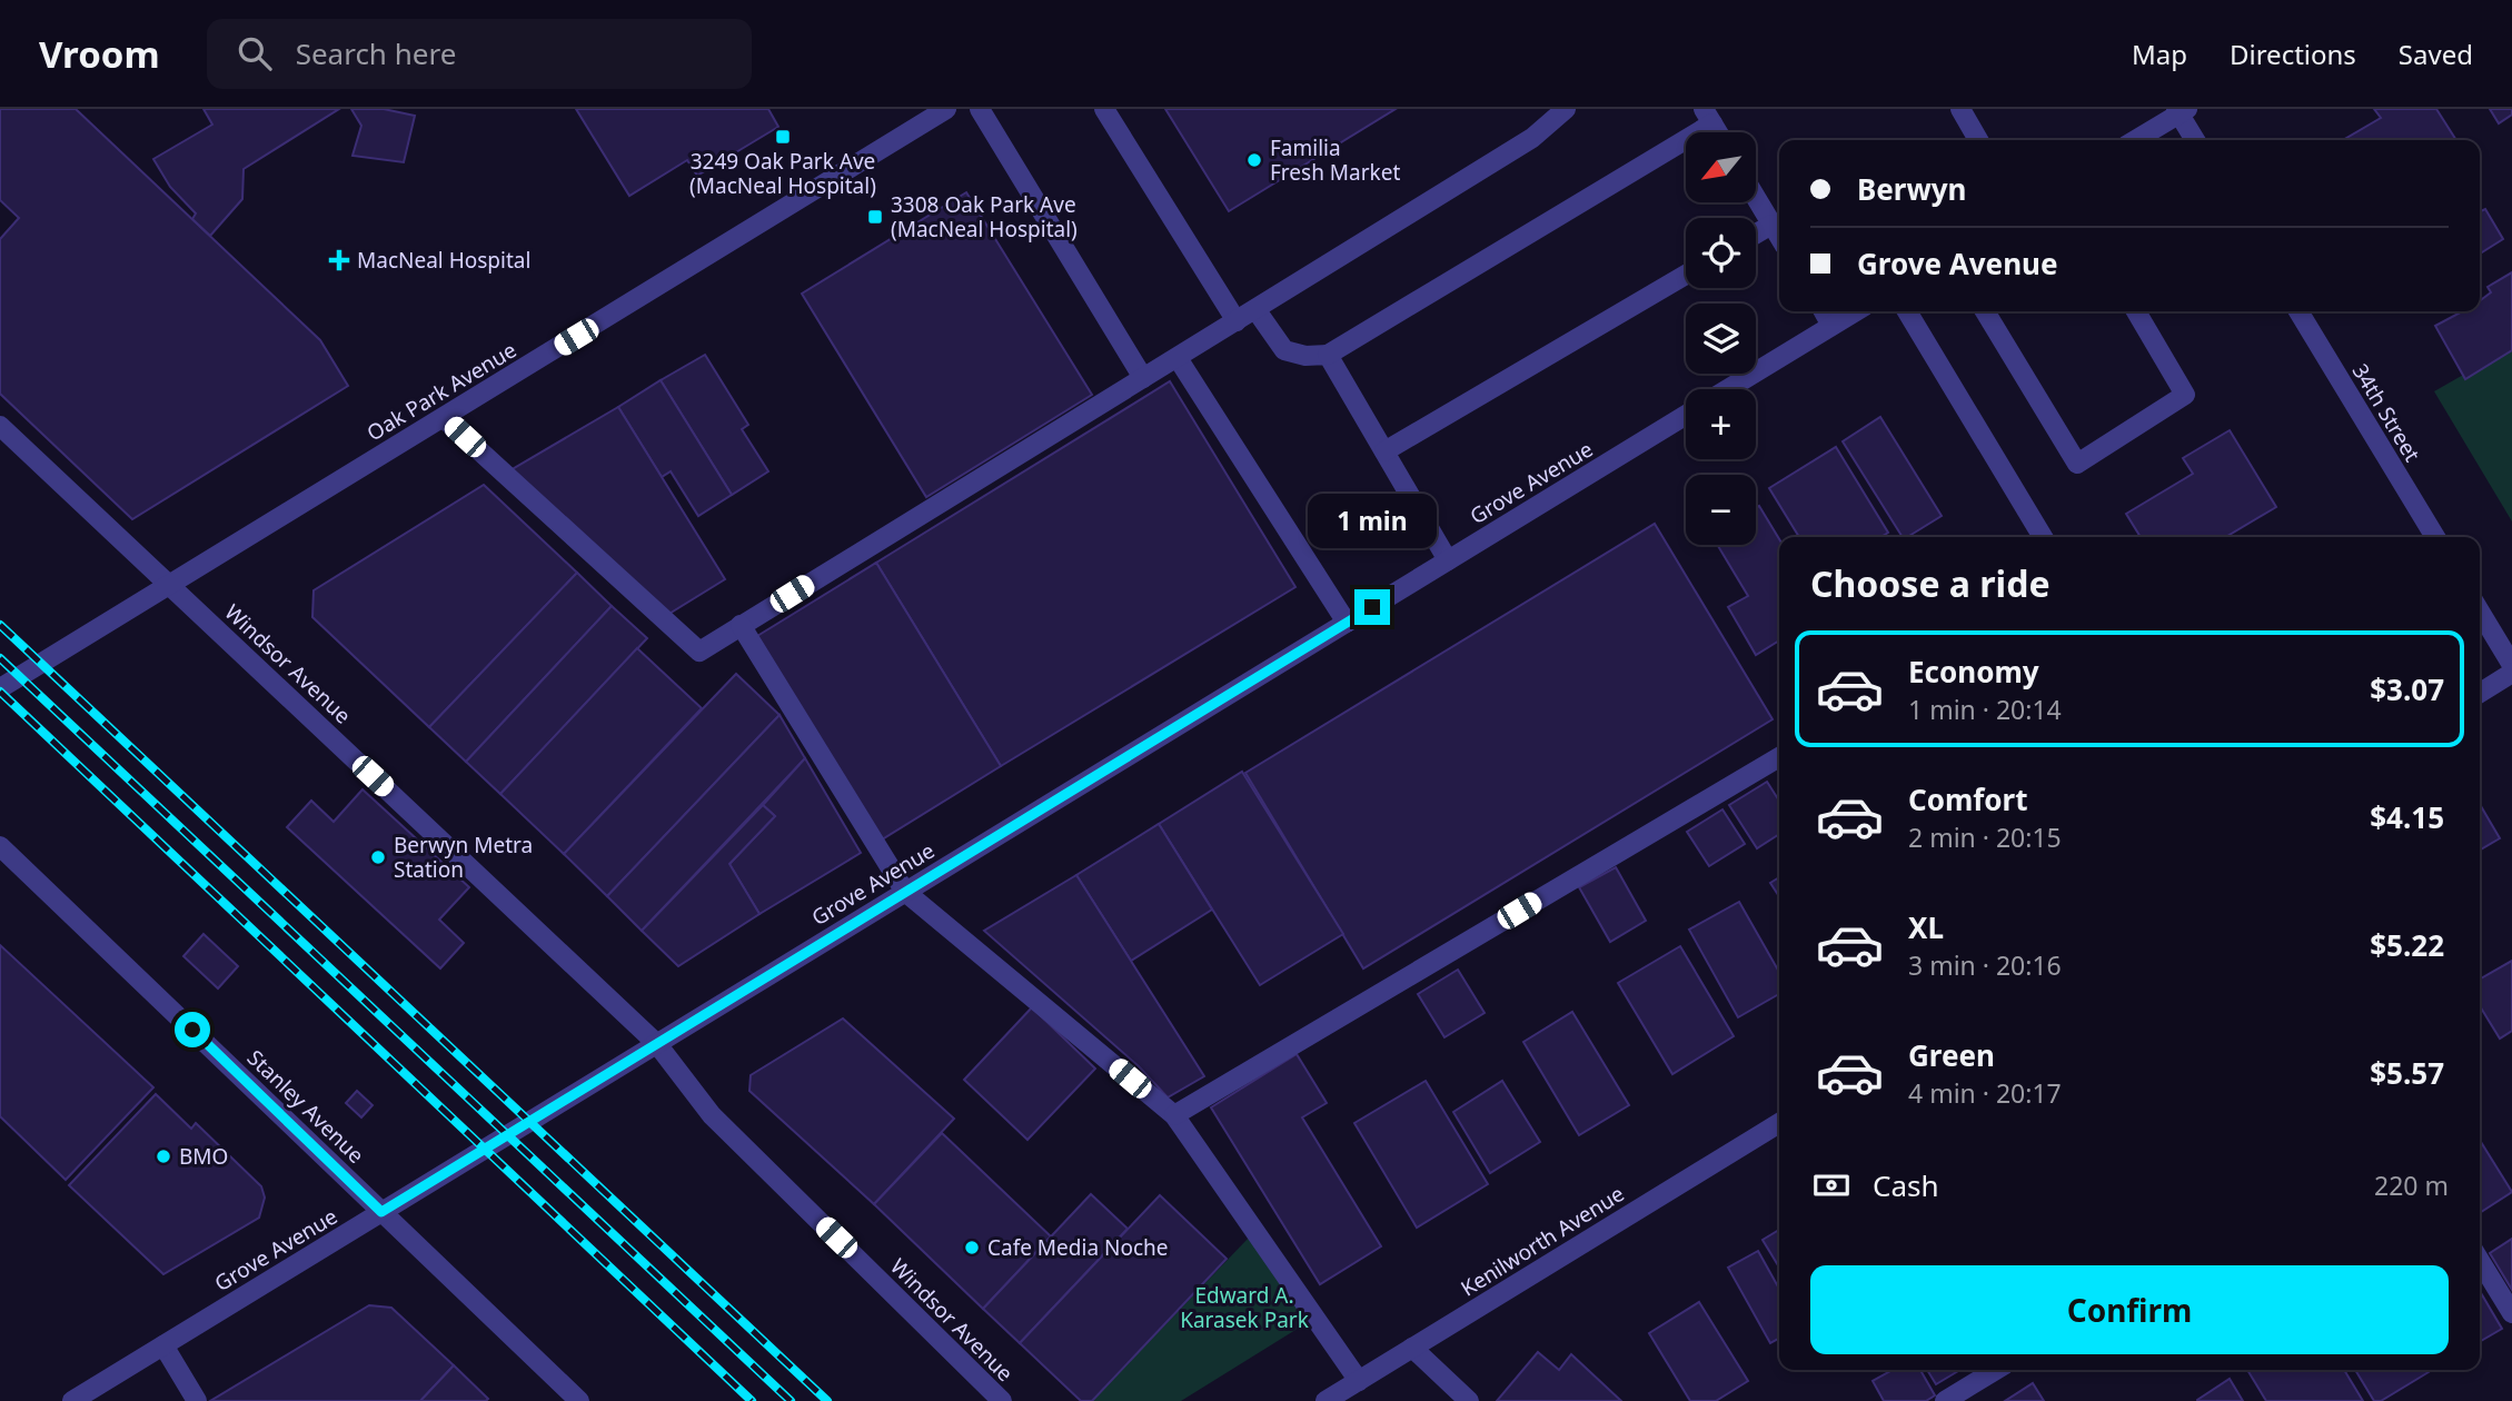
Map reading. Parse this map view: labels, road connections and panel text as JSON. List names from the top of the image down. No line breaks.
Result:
{"streets":{"street":["Oak Park Avenue","34th Street","Grove Avenue","Windsor Avenue","Stanley Avenue","Kenilworth Avenue"]},"crossings":[["Oak Park Avenue","Windsor Avenue"],["Grove Avenue","Windsor Avenue"],["Grove Avenue","Stanley Avenue"]],"parks":["Edward A. Karasek Park"],"places":{"transit":["3249 Oak Park Ave (MacNeal Hospital)","3308 Oak Park Ave (MacNeal Hospital)"],"other":["Familia Fresh Market","Berwyn Metra Station","BMO","Cafe Media Noche"],"health":["MacNeal Hospital"]},"north":"bottom left","page":{"header":"Vroom","search":"Search here","nav":["Map","Directions","Saved"],"map_buttons":["+","−"],"banner":["Berwyn","Grove Avenue"],"bubble":"1 min","heading":"Choose a ride","list":[{"name":"Economy","note":"1 min · 20:14","value":"$3.07"},{"name":"Comfort","note":"2 min · 20:15","value":"$4.15"},{"name":"XL","note":"3 min · 20:16","value":"$5.22"},{"name":"Green","note":"4 min · 20:17","value":"$5.57"}],"pay":["Cash","220 m"],"buttons":"Confirm"}}
